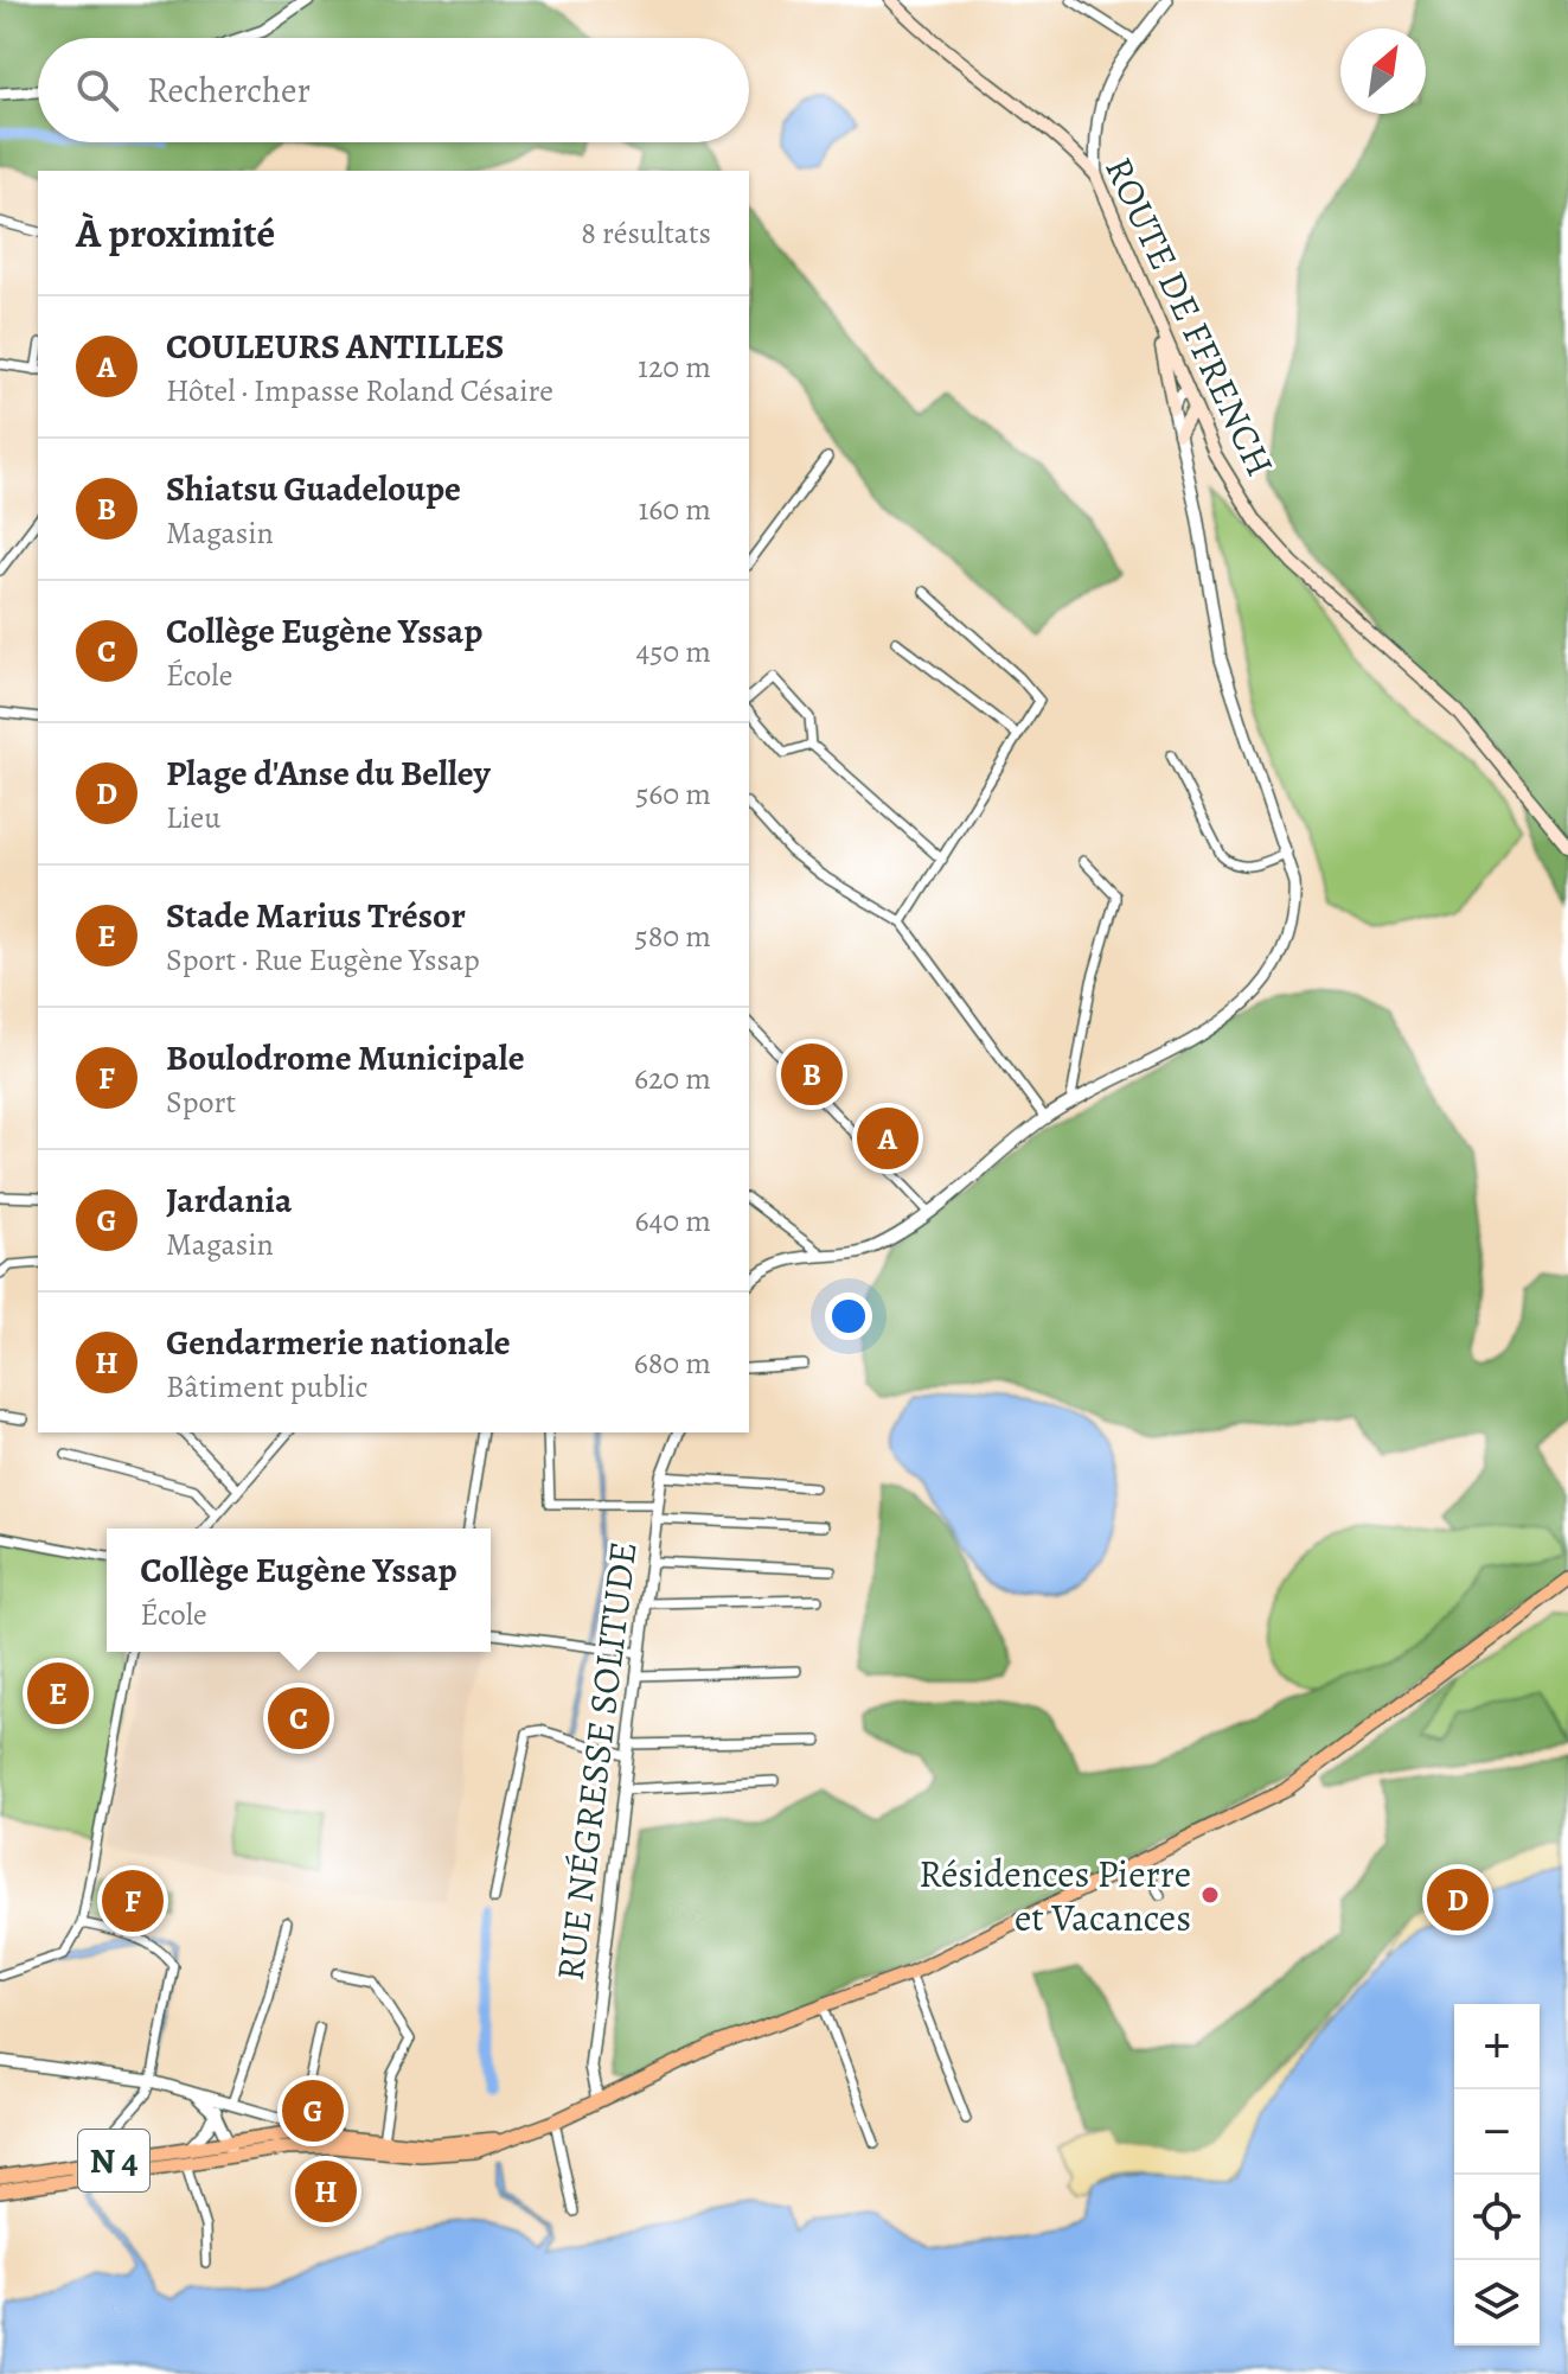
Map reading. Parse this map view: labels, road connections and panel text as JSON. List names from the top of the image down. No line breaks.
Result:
{"streets":{"main road":["ROUTE DE FFRENCH","N 4"],"street":["RUE NÉGRESSE SOLITUDE"]},"crossings":[["RUE NÉGRESSE SOLITUDE","N 4"]],"places":["Résidences Pierre et Vacances"],"north":"top right","page":{"search":"Rechercher","heading":["À proximité","8 résultats"],"list":[{"mark":"A","name":"COULEURS ANTILLES","note":"Hôtel · Impasse Roland Césaire","value":"120 m"},{"mark":"B","name":"Shiatsu Guadeloupe","note":"Magasin","value":"160 m"},{"mark":"C","name":"Collège Eugène Yssap","note":"École","value":"450 m"},{"mark":"D","name":"Plage d'Anse du Belley","note":"Lieu","value":"560 m"},{"mark":"E","name":"Stade Marius Trésor","note":"Sport · Rue Eugène Yssap","value":"580 m"},{"mark":"F","name":"Boulodrome Municipale","note":"Sport","value":"620 m"},{"mark":"G","name":"Jardania","note":"Magasin","value":"640 m"},{"mark":"H","name":"Gendarmerie nationale","note":"Bâtiment public","value":"680 m"}],"pins":["B","A","E","C","D","F","G","H"],"popup":["Collège Eugène Yssap","École"],"map_buttons":["+","−"]}}
